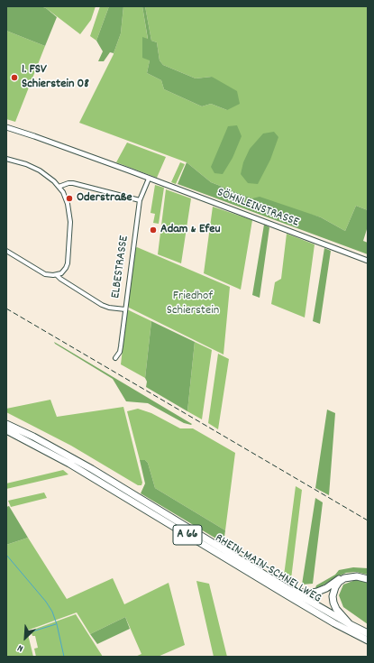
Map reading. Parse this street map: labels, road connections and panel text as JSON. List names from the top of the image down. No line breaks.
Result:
{"streets":{"highway":["A 66","RHEIN-MAIN-SCHNELLWEG"],"street":["SÖHNLEINSTRASSE","ELBESTRASSE"]},"crossings":[["SÖHNLEINSTRASSE","ELBESTRASSE"],["A 66","RHEIN-MAIN-SCHNELLWEG"]],"parks":["Friedhof Schierstein"],"places":["1. FSV Schierstein 08","Oderstraße","Adam & Efeu"],"north":"bottom left"}
